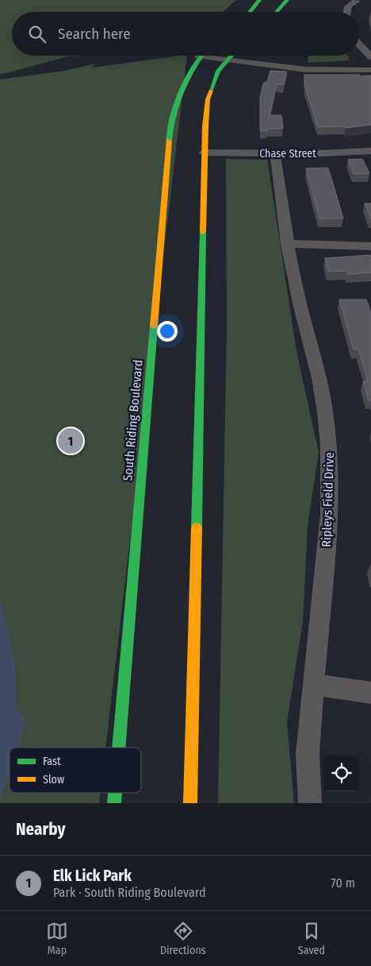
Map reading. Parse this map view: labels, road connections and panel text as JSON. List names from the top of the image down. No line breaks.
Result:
{"streets":{"street":["Chase Street","South Riding Boulevard","Ripleys Field Drive"]},"crossings":[["Chase Street","Ripleys Field Drive"]],"legend":["Fast","Slow"],"page":{"search":"Search here","pins":"1","heading":"Nearby","list":[{"mark":"1","name":"Elk Lick Park","note":"Park · South Riding Boulevard","value":"70 m"}],"nav":["Map","Directions","Saved"]}}
